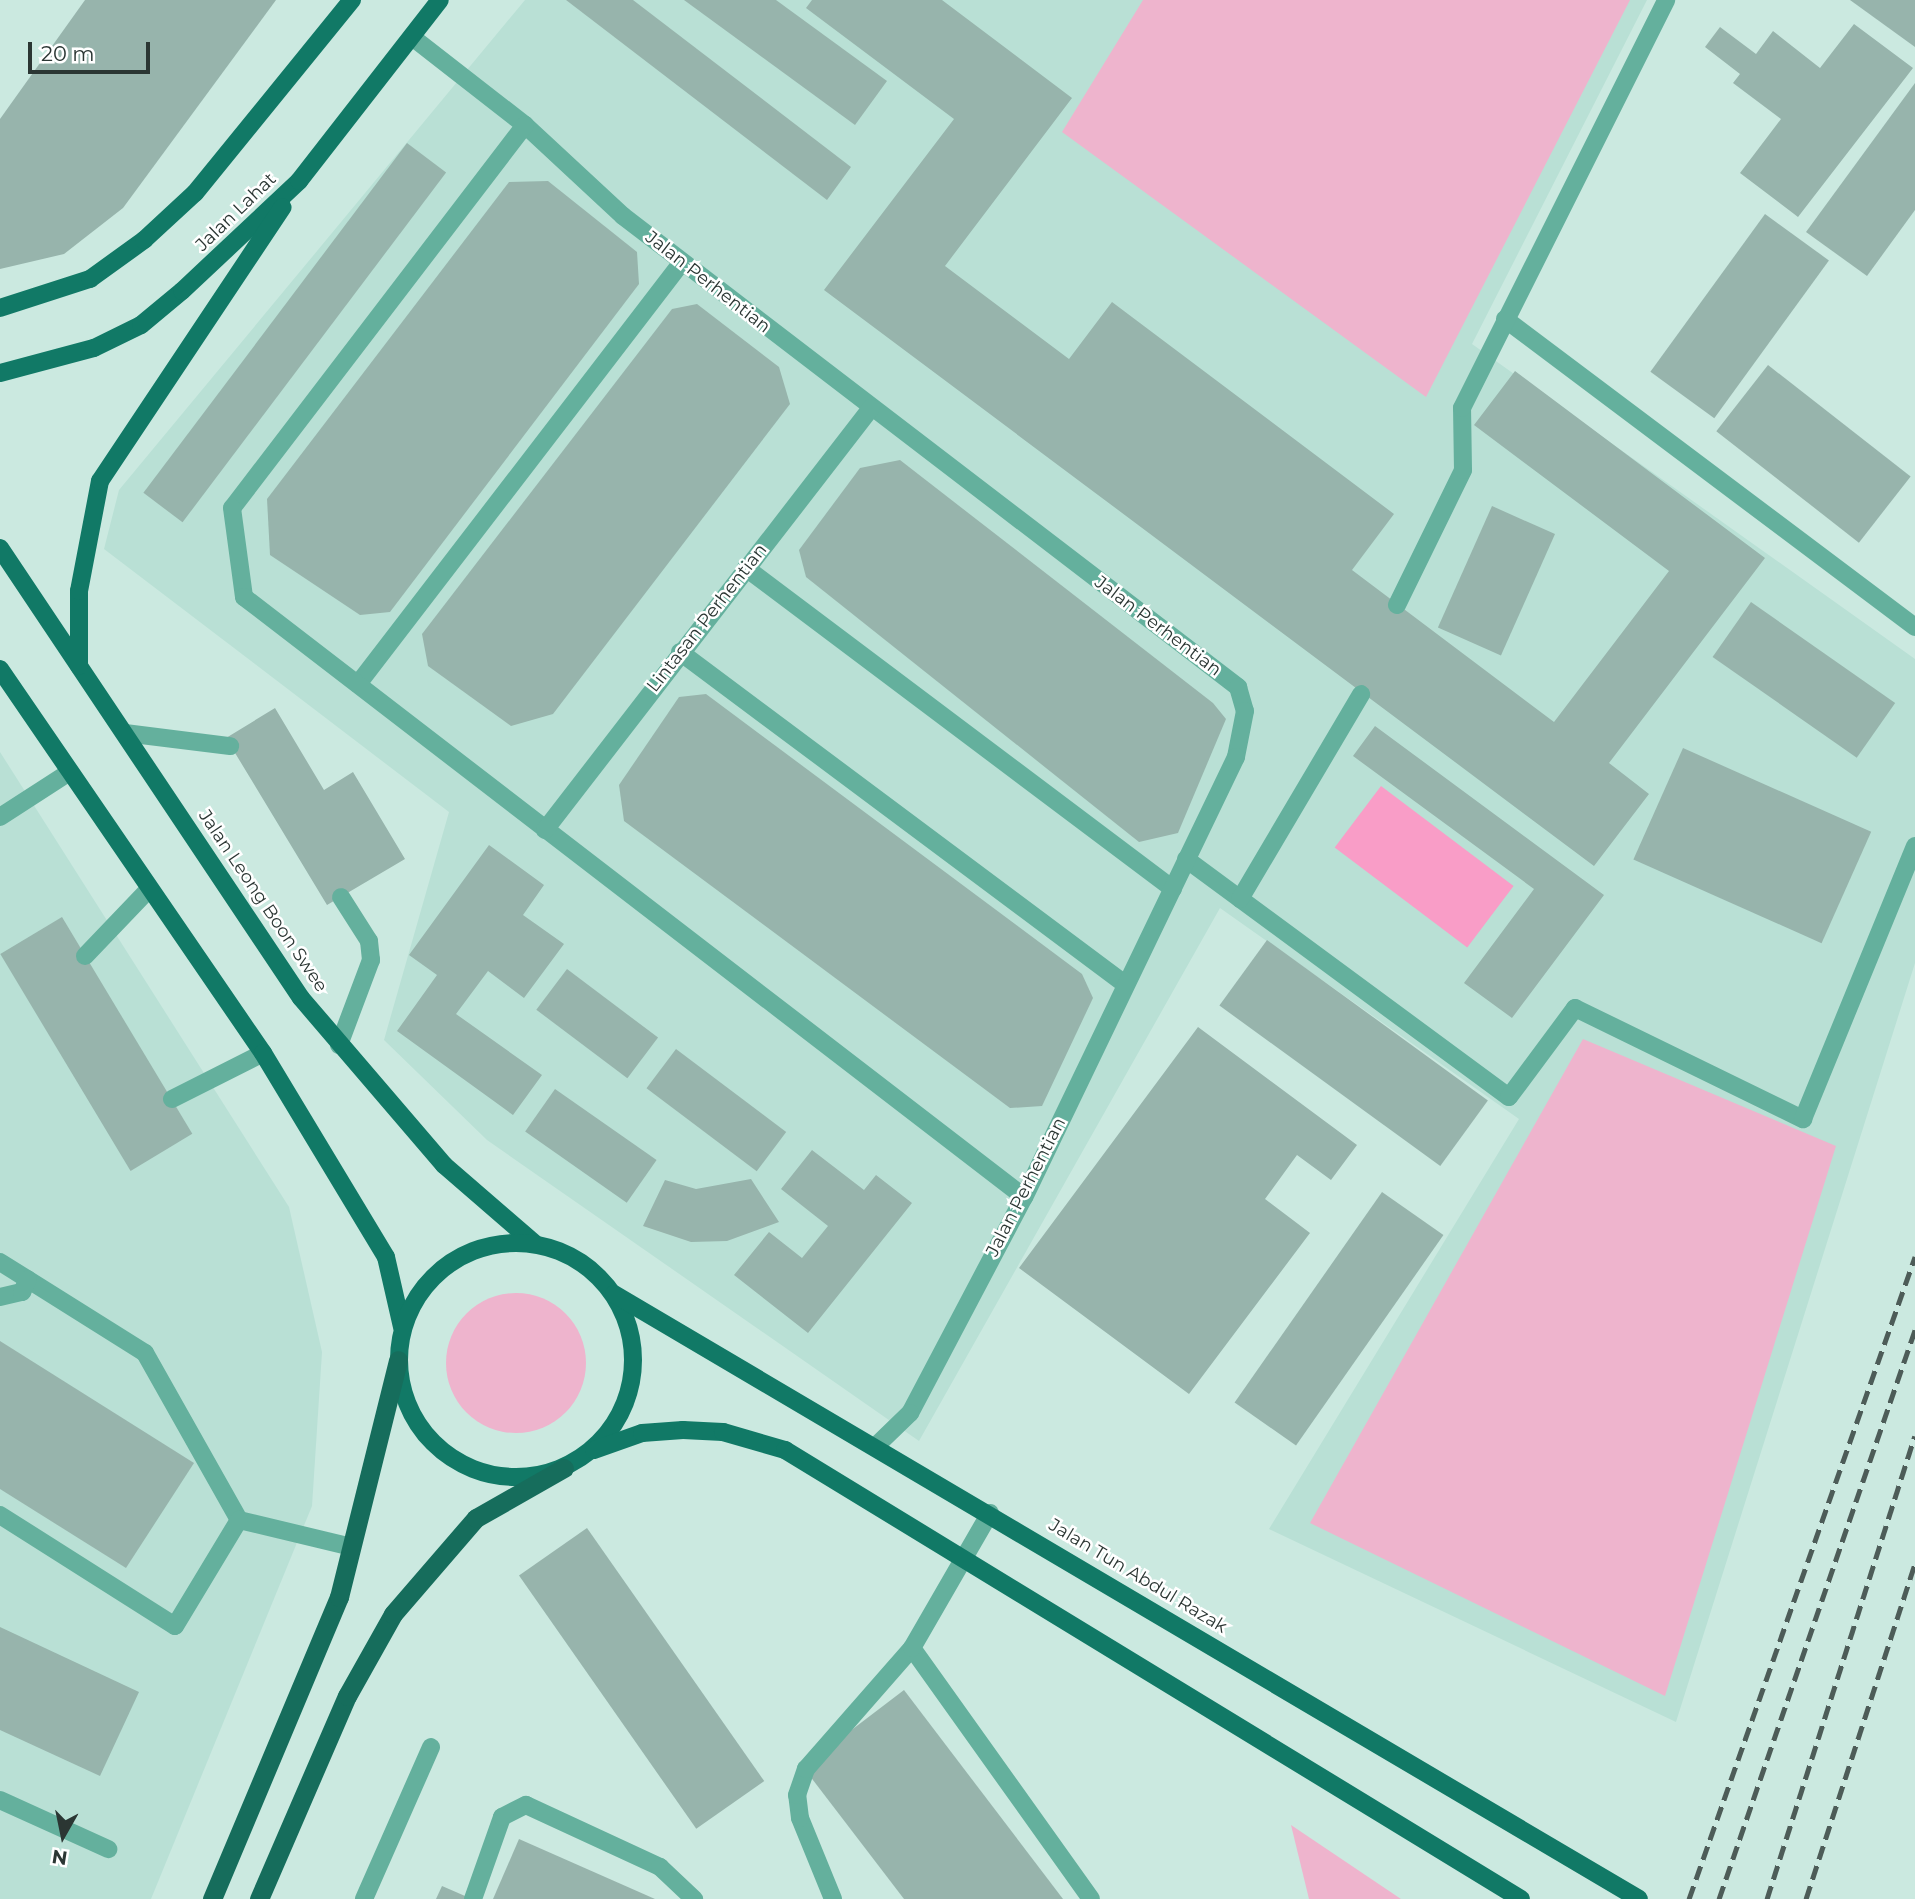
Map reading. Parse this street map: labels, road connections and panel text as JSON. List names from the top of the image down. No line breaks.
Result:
{"streets":{"main road":["Jalan Lahat","Jalan Leong Boon Swee","Jalan Tun Abdul Razak"],"street":["Jalan Perhentian","Lintasan Perhentian"]},"crossings":[["Jalan Lahat","Jalan Perhentian"],["Jalan Perhentian","Lintasan Perhentian"],["Jalan Perhentian","Jalan Tun Abdul Razak"],["Jalan Leong Boon Swee","Jalan Tun Abdul Razak"]],"scale_bar":"20 m","north":"bottom"}
